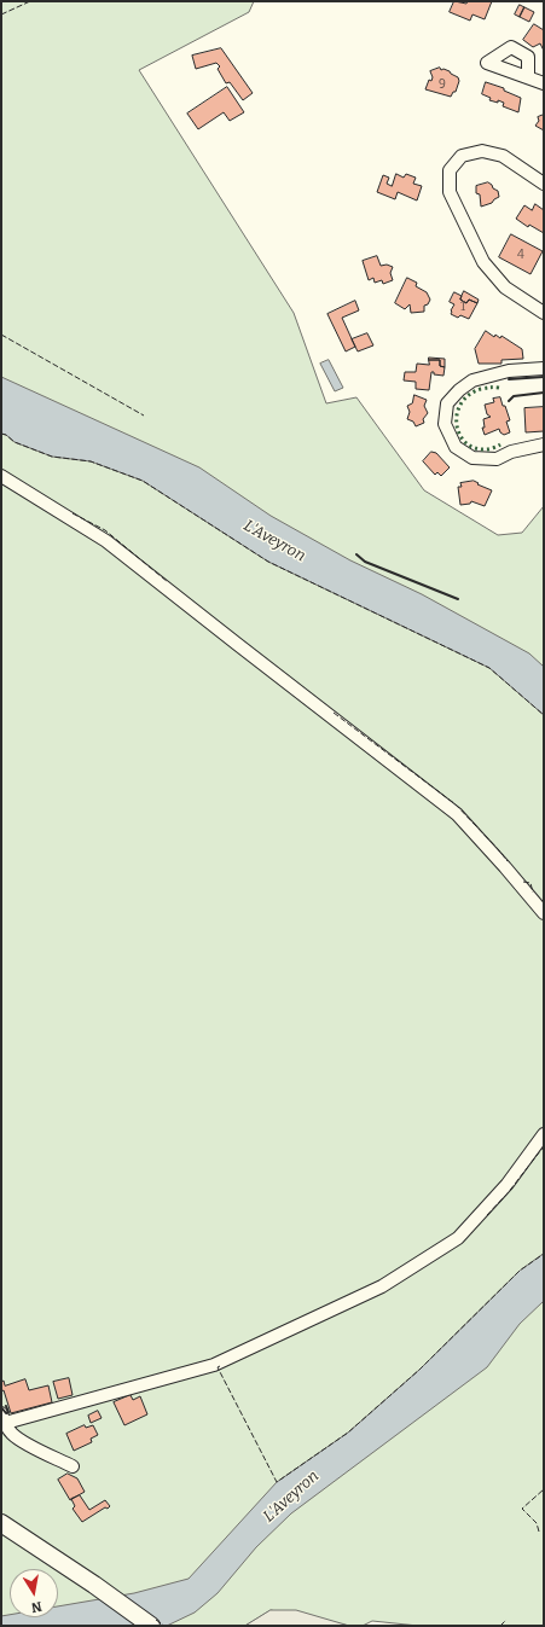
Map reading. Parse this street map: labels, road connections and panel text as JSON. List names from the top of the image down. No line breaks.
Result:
{"water":["L'Aveyron"],"house_numbers":["9","4","1"],"north":"bottom"}
